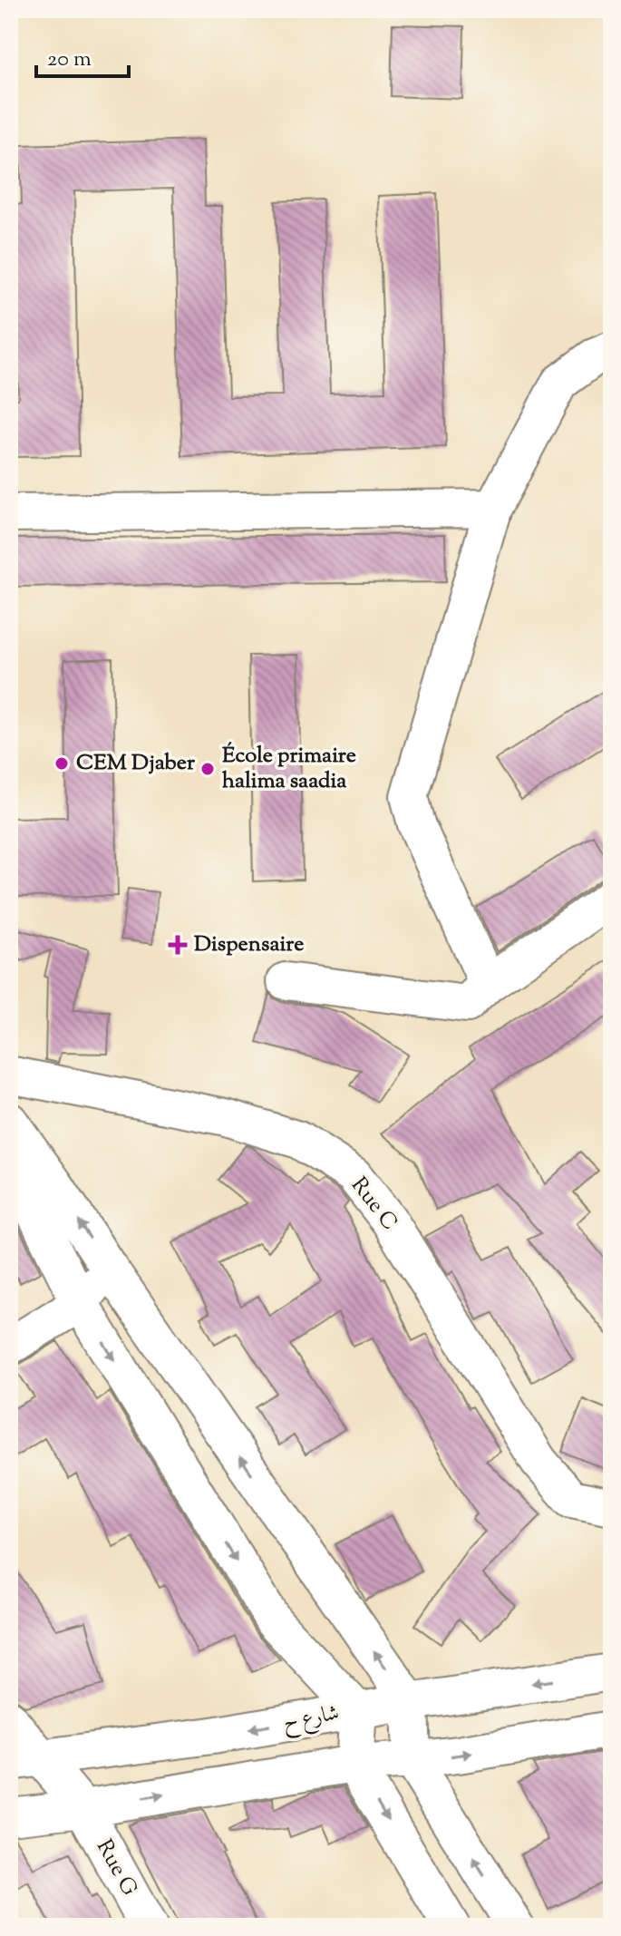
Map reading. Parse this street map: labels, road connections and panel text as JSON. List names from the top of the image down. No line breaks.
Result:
{"streets":{"street":["Rue C","شارع ح","Rue G"]},"crossings":[["شارع ح","Rue G"]],"places":{"other":["CEM Djaber","École primaire halima saadia"],"health":["Dispensaire"]},"scale_bar":"20 m"}
